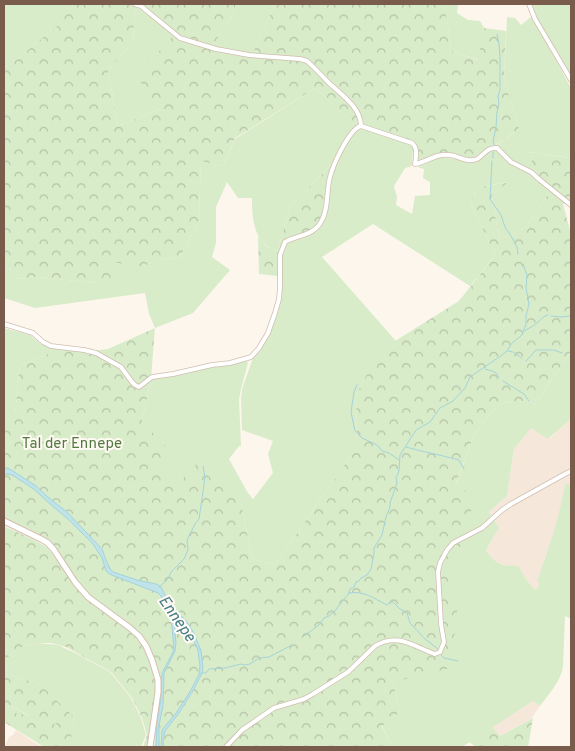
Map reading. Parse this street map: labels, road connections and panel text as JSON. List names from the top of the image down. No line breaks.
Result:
{"water":["Ennepe"],"parks":["Tal der Ennepe"]}
